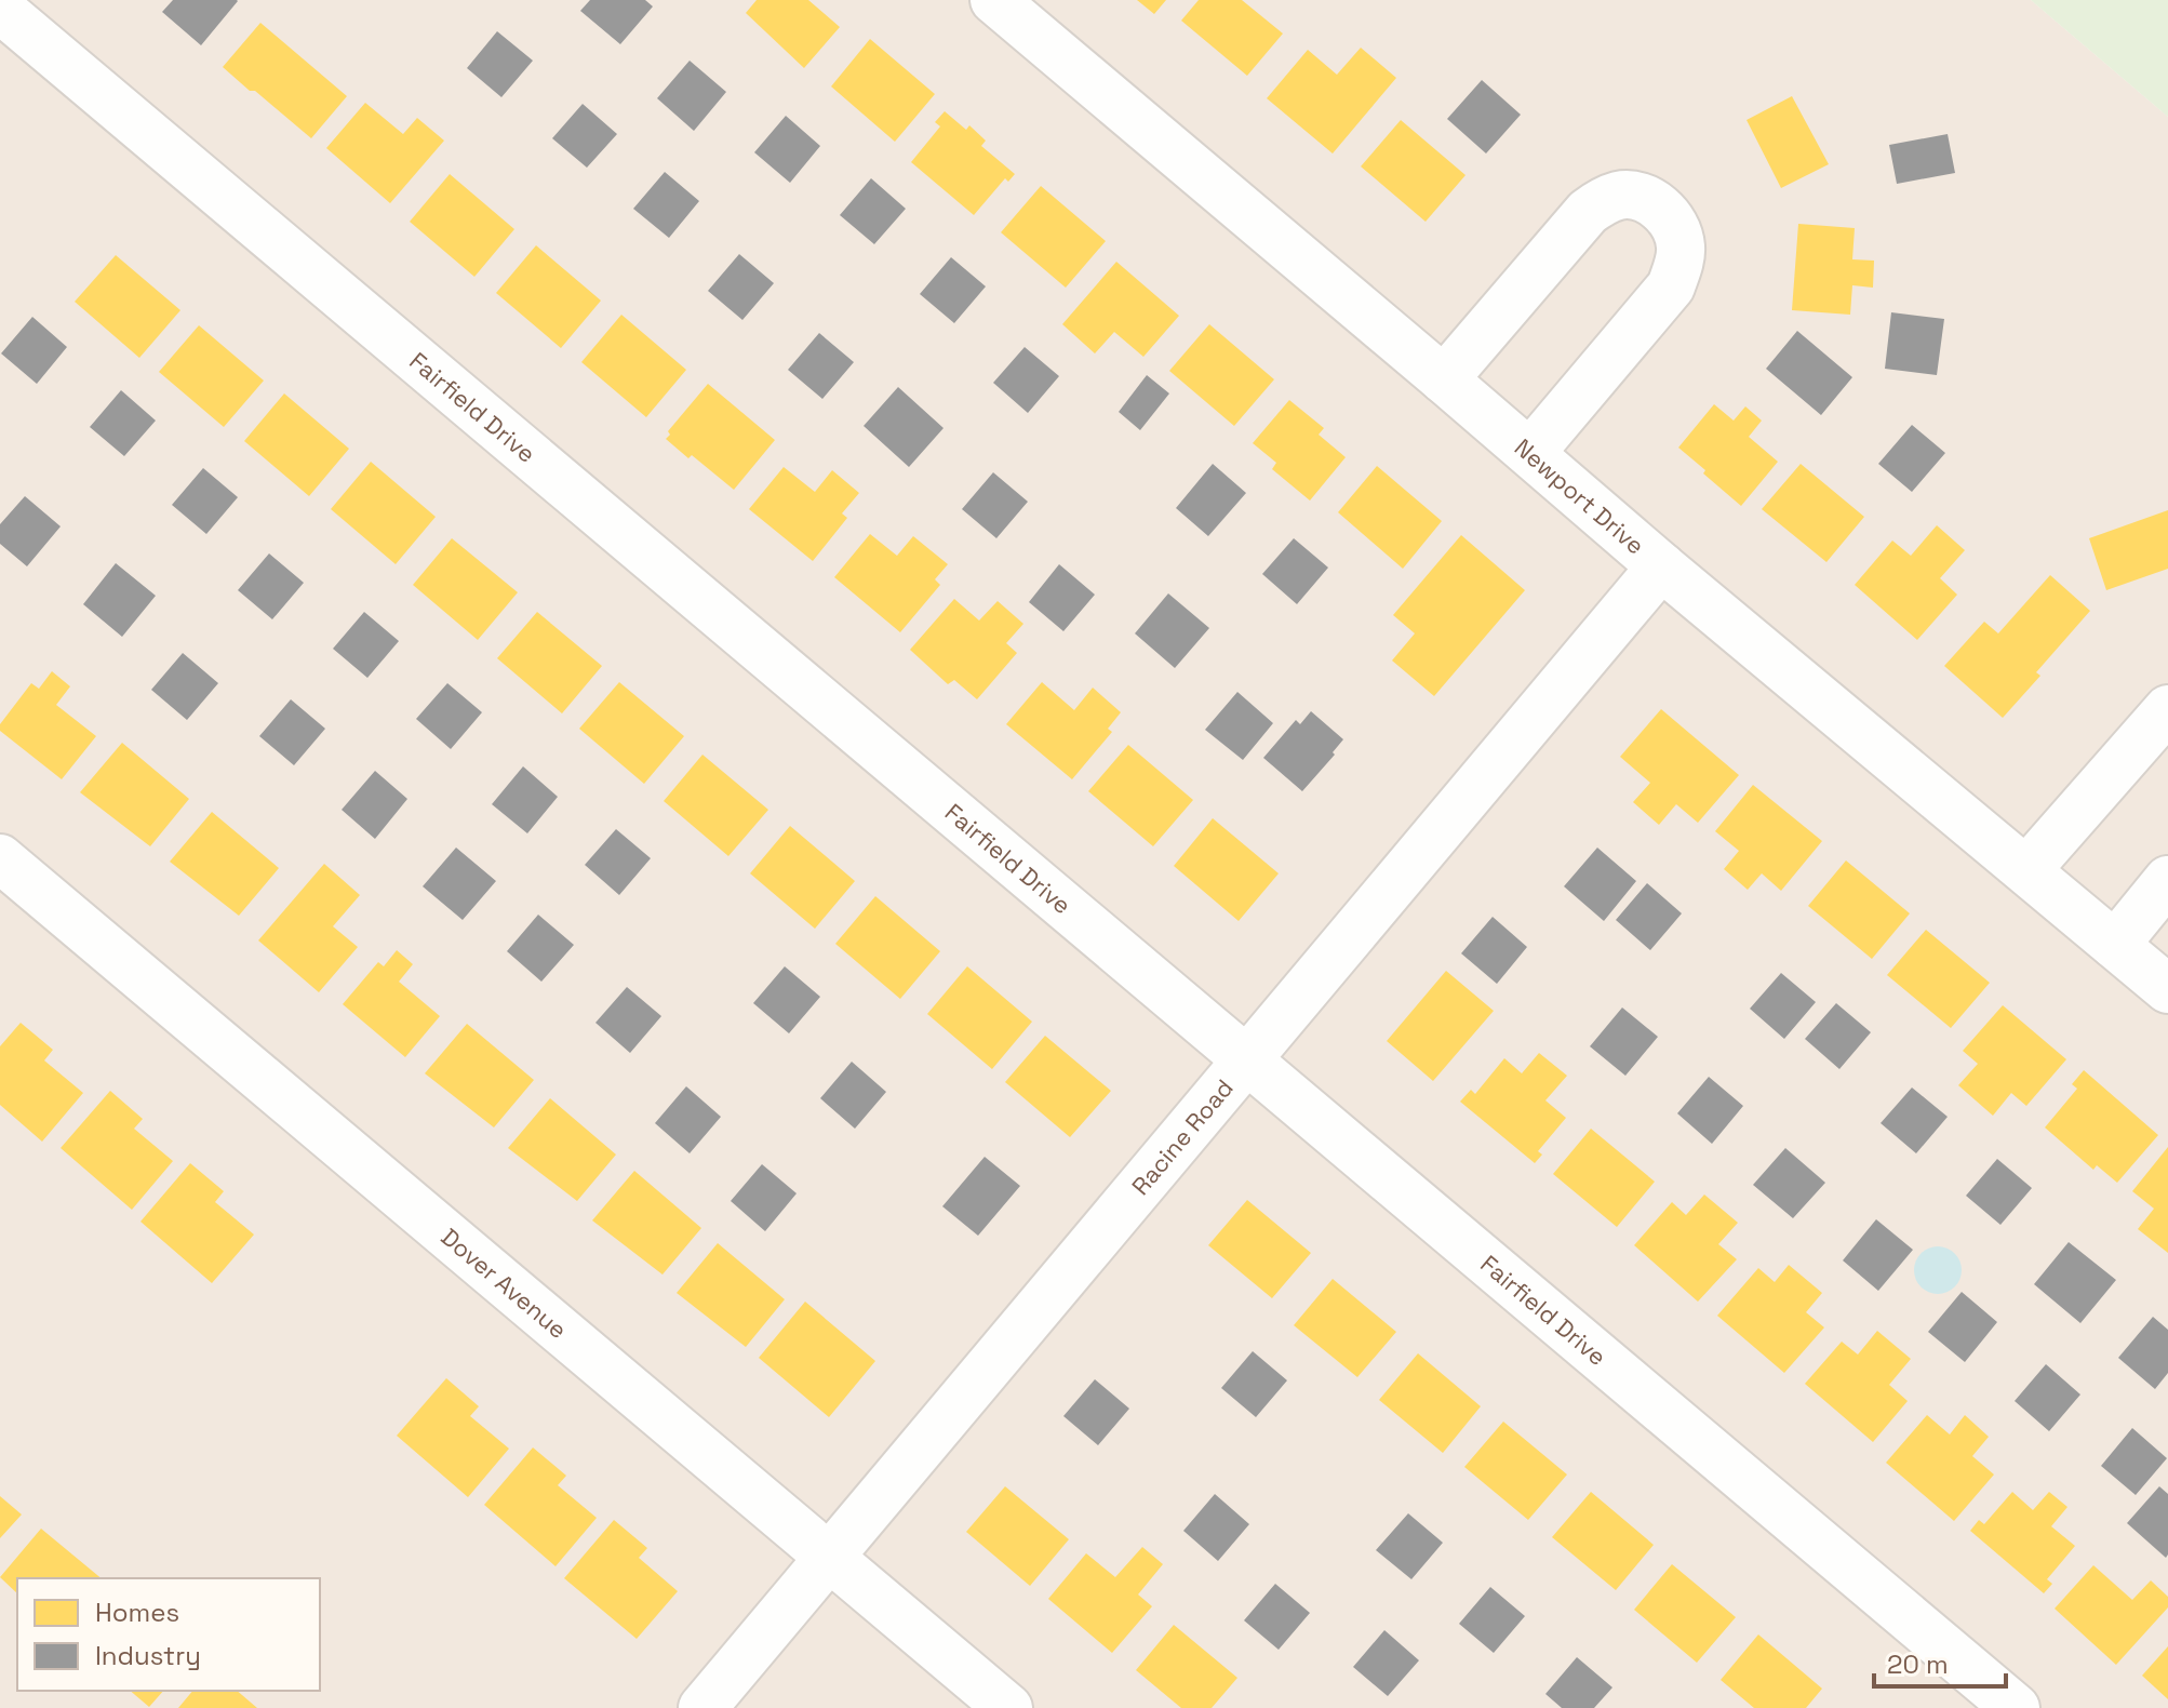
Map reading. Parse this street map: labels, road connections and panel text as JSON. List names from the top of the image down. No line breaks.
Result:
{"streets":{"street":["Fairfield Drive","Newport Drive","Racine Road","Dover Avenue"]},"crossings":[["Fairfield Drive","Racine Road"],["Newport Drive","Racine Road"],["Racine Road","Dover Avenue"]],"legend":["Homes","Industry"],"scale_bar":"20 m"}
